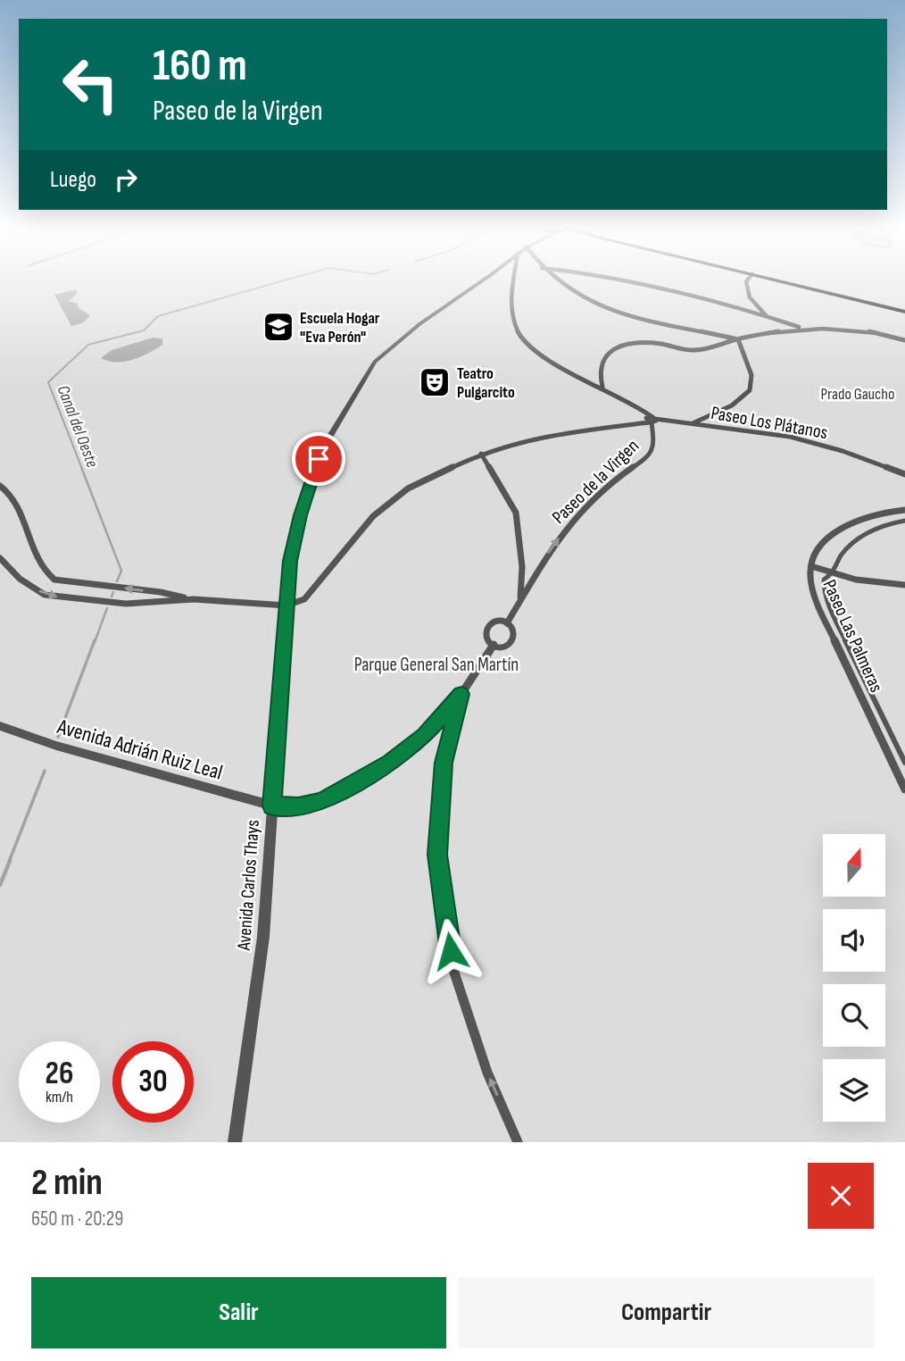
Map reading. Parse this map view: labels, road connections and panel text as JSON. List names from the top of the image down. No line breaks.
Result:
{"streets":{"street":["Paseo Los Plátanos","Paseo de la Virgen","Paseo Las Palmeras","Avenida Adrián Ruiz Leal","Avenida Carlos Thays"]},"crossings":[["Paseo Los Plátanos","Paseo de la Virgen"],["Paseo Los Plátanos","Avenida Carlos Thays"],["Avenida Adrián Ruiz Leal","Avenida Carlos Thays"]],"one_way":["Paseo de la Virgen"],"water":["Canal del Oeste"],"parks":["Prado Gaucho","Parque General San Martín"],"places":{"school or university":["Escuela Hogar \"Eva Perón\""],"theatre":["Teatro Pulgarcito"]},"north":"top","page":{"turn":["160 m","Paseo de la Virgen"],"then":"Luego","speed":"26 km/h","limit":"30","heading":["2 min","650 m · 20:29"],"buttons":["Salir","Compartir"]}}
